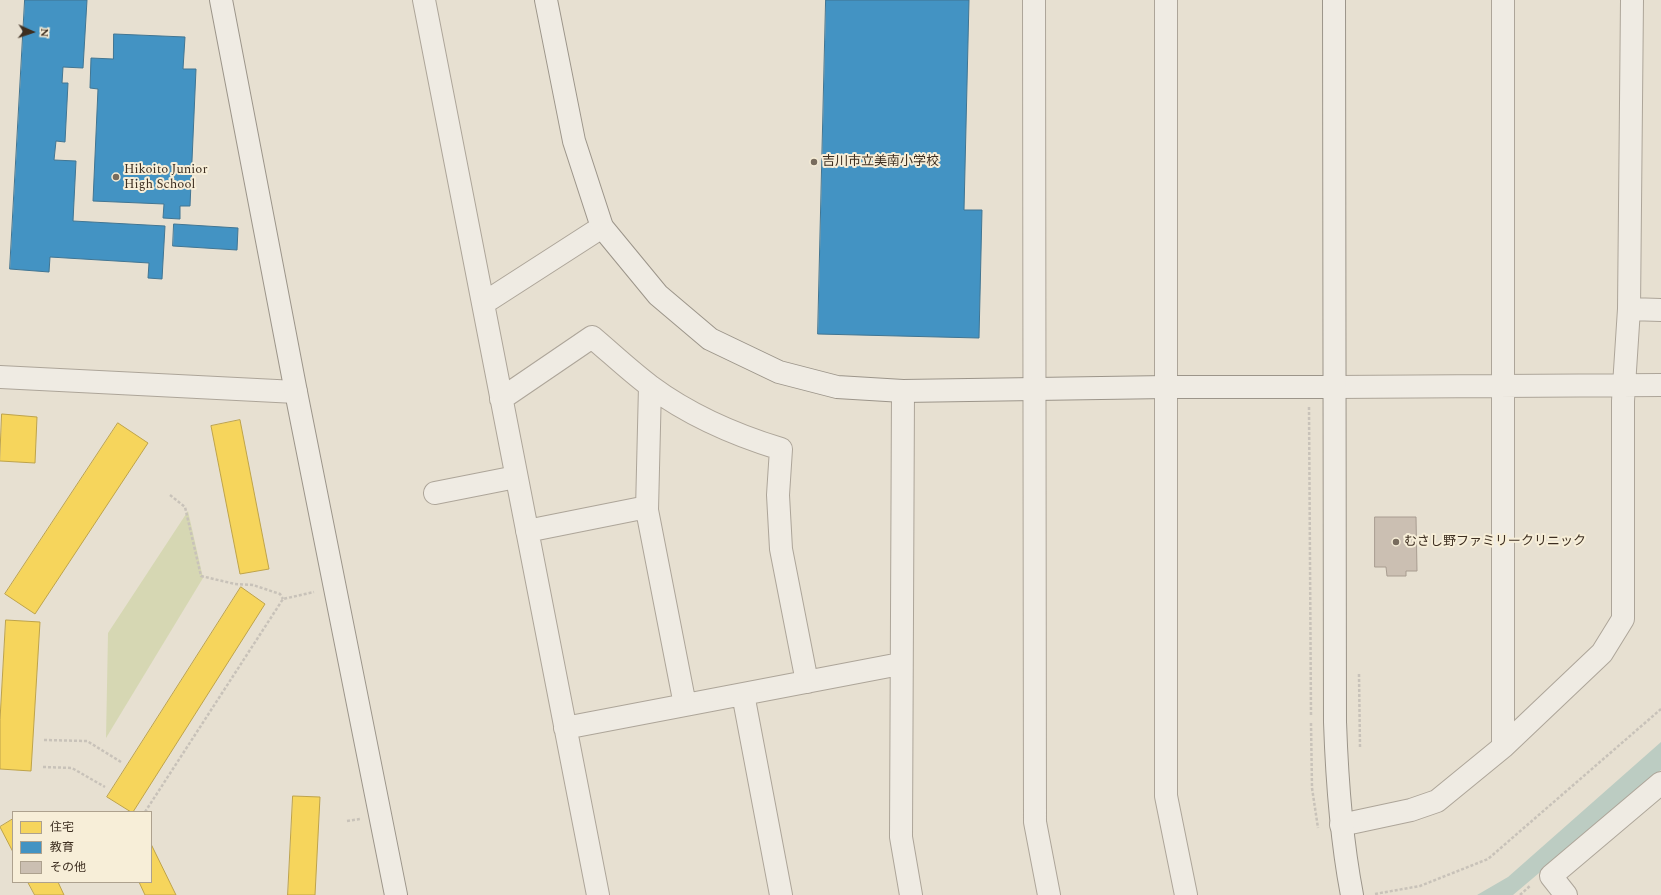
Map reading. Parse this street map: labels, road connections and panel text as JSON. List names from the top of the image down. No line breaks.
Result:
{"places":["吉川市立美南小学校","Hikoito Junior High School","むさし野ファミリークリニック"],"legend":["住宅","教育","その他"],"north":"right"}
